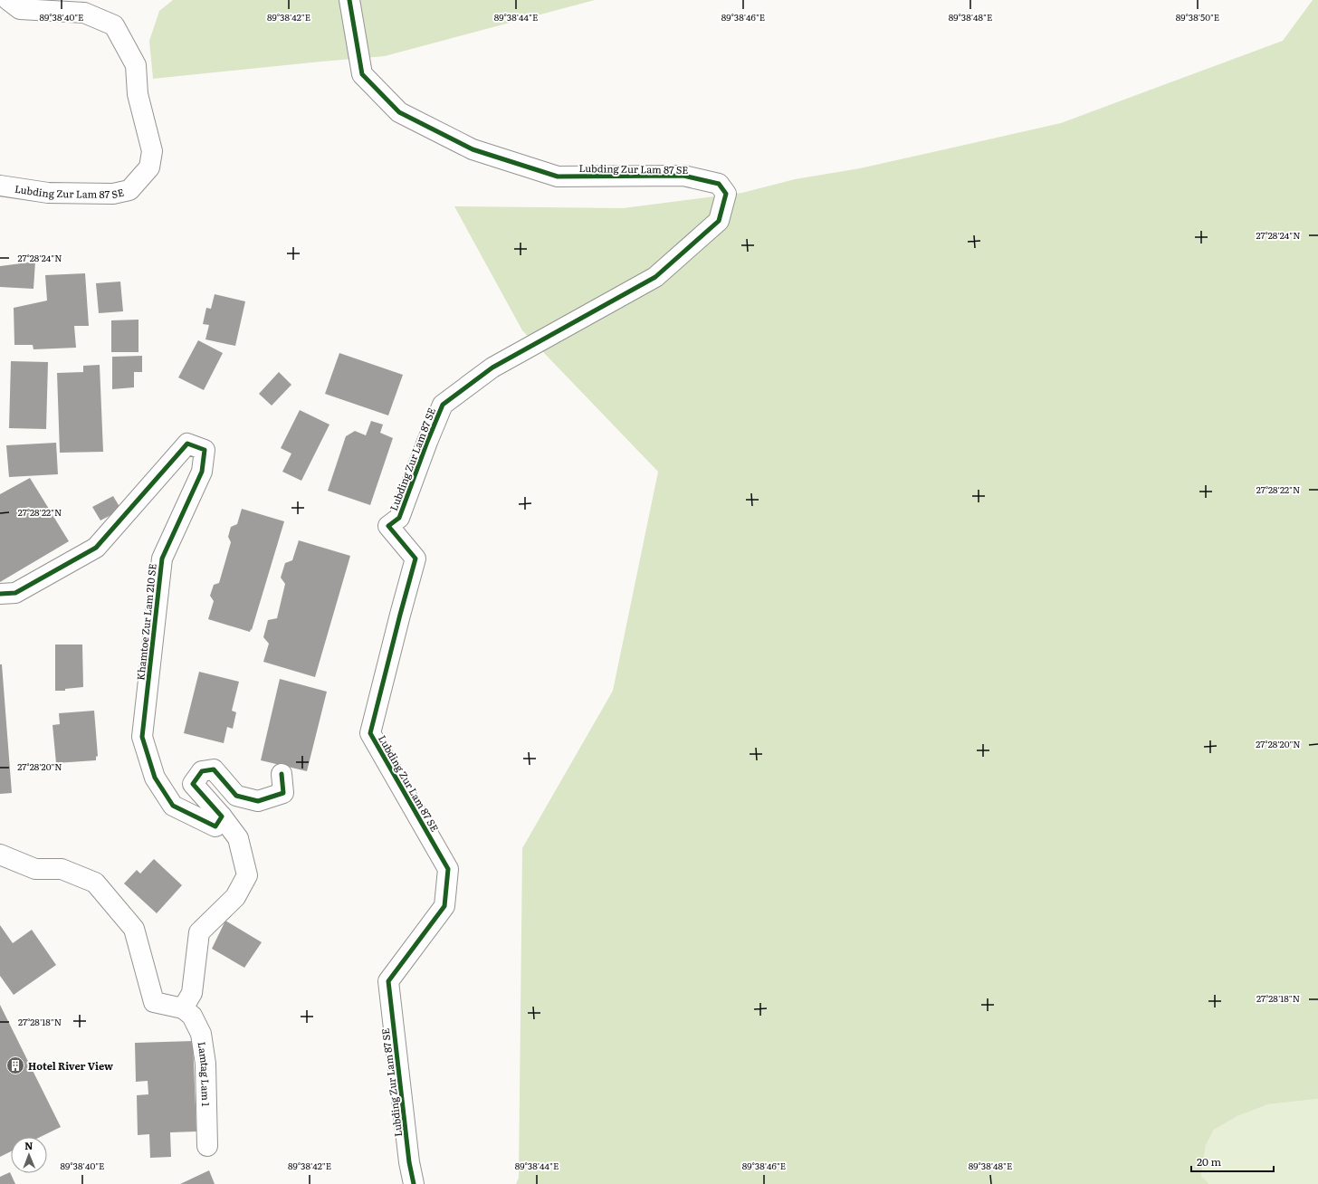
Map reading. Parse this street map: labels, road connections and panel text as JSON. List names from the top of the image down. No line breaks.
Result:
{"streets":{"street":["Lubding Zur Lam 87 SE","Khamtoe Zur Lam 210 SE","Lamtag Lam 1"]},"places":{"building":["Hotel River View"]},"scale_bar":"20 m","north":"top","coordinates":["89°38'40\"E","89°38'42\"E","89°38'44\"E","89°38'46\"E","89°38'48\"E","89°38'50\"E","27°28'24\"N","27°28'22\"N","27°28'20\"N","27°28'18\"N"]}
